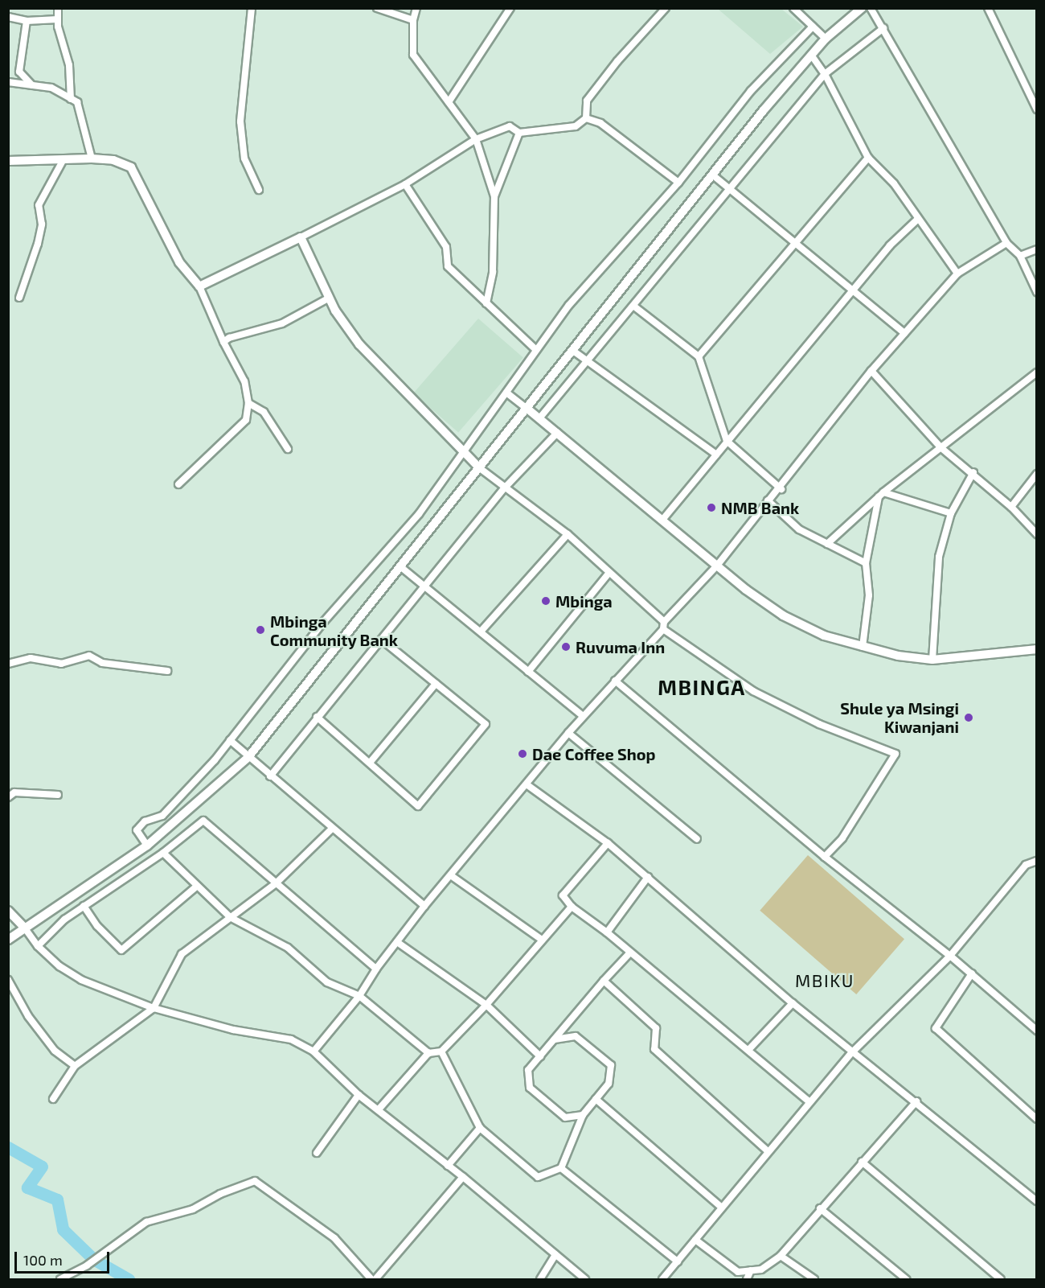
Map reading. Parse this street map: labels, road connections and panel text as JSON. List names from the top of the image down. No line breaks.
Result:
{"districts":["MBINGA","MBIKU"],"places":["NMB Bank","Mbinga","Mbinga Community Bank","Ruvuma Inn","Shule ya Msingi Kiwanjani","Dae Coffee Shop"],"scale_bar":"100 m"}
